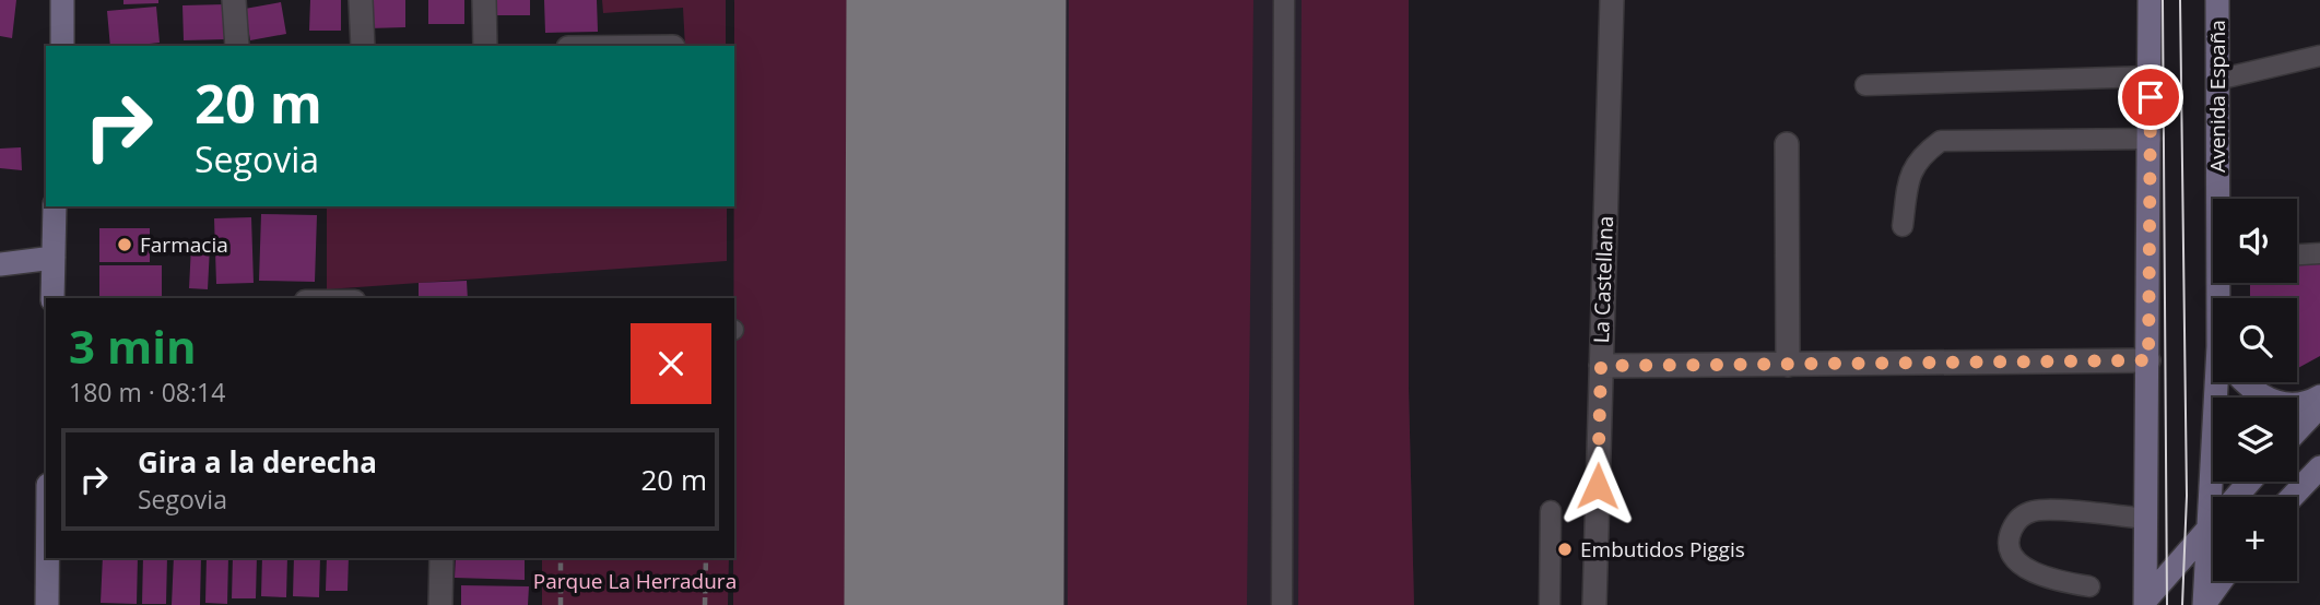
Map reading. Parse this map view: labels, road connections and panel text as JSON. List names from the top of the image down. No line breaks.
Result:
{"streets":{"main road":["Avenida España"],"street":["La Castellana"]},"parks":["Parque La Herradura"],"places":["Farmacia","Embutidos Piggis"],"page":{"turn":["20 m","Segovia"],"map_buttons":"+","heading":["3 min","180 m · 08:14"],"list":[{"name":"Gira a la derecha","note":"Segovia","value":"20 m"}]}}
